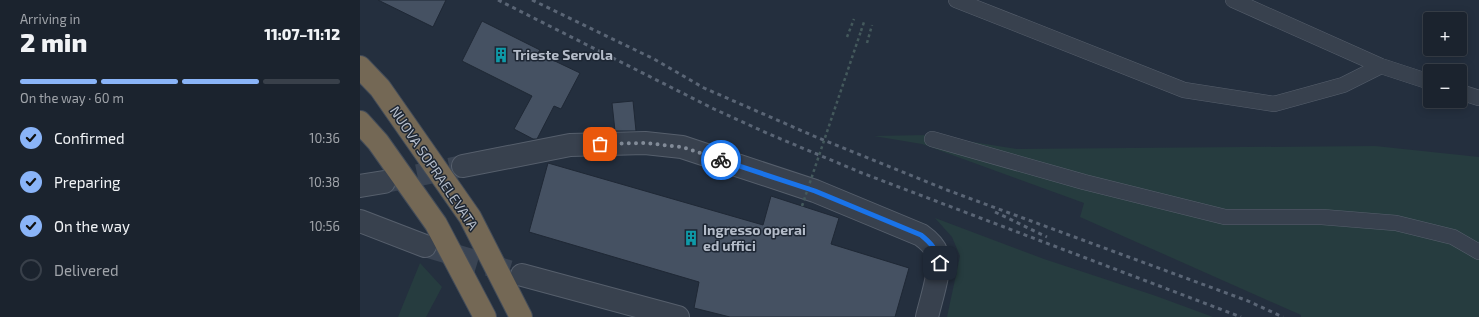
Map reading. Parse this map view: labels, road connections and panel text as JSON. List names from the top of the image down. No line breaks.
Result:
{"streets":{"highway":["NUOVA SOPRAELEVATA"]},"places":{"building":["Trieste Servola","Ingresso operai ed uffici"]},"page":{"heading":["2 min","Arriving in","11:07–11:12"],"map_buttons":["+","−"],"bar":"On the way · 60 m","list":[["Confirmed","10:36"],["Preparing","10:38"],["On the way","10:56"],"Delivered"]}}
